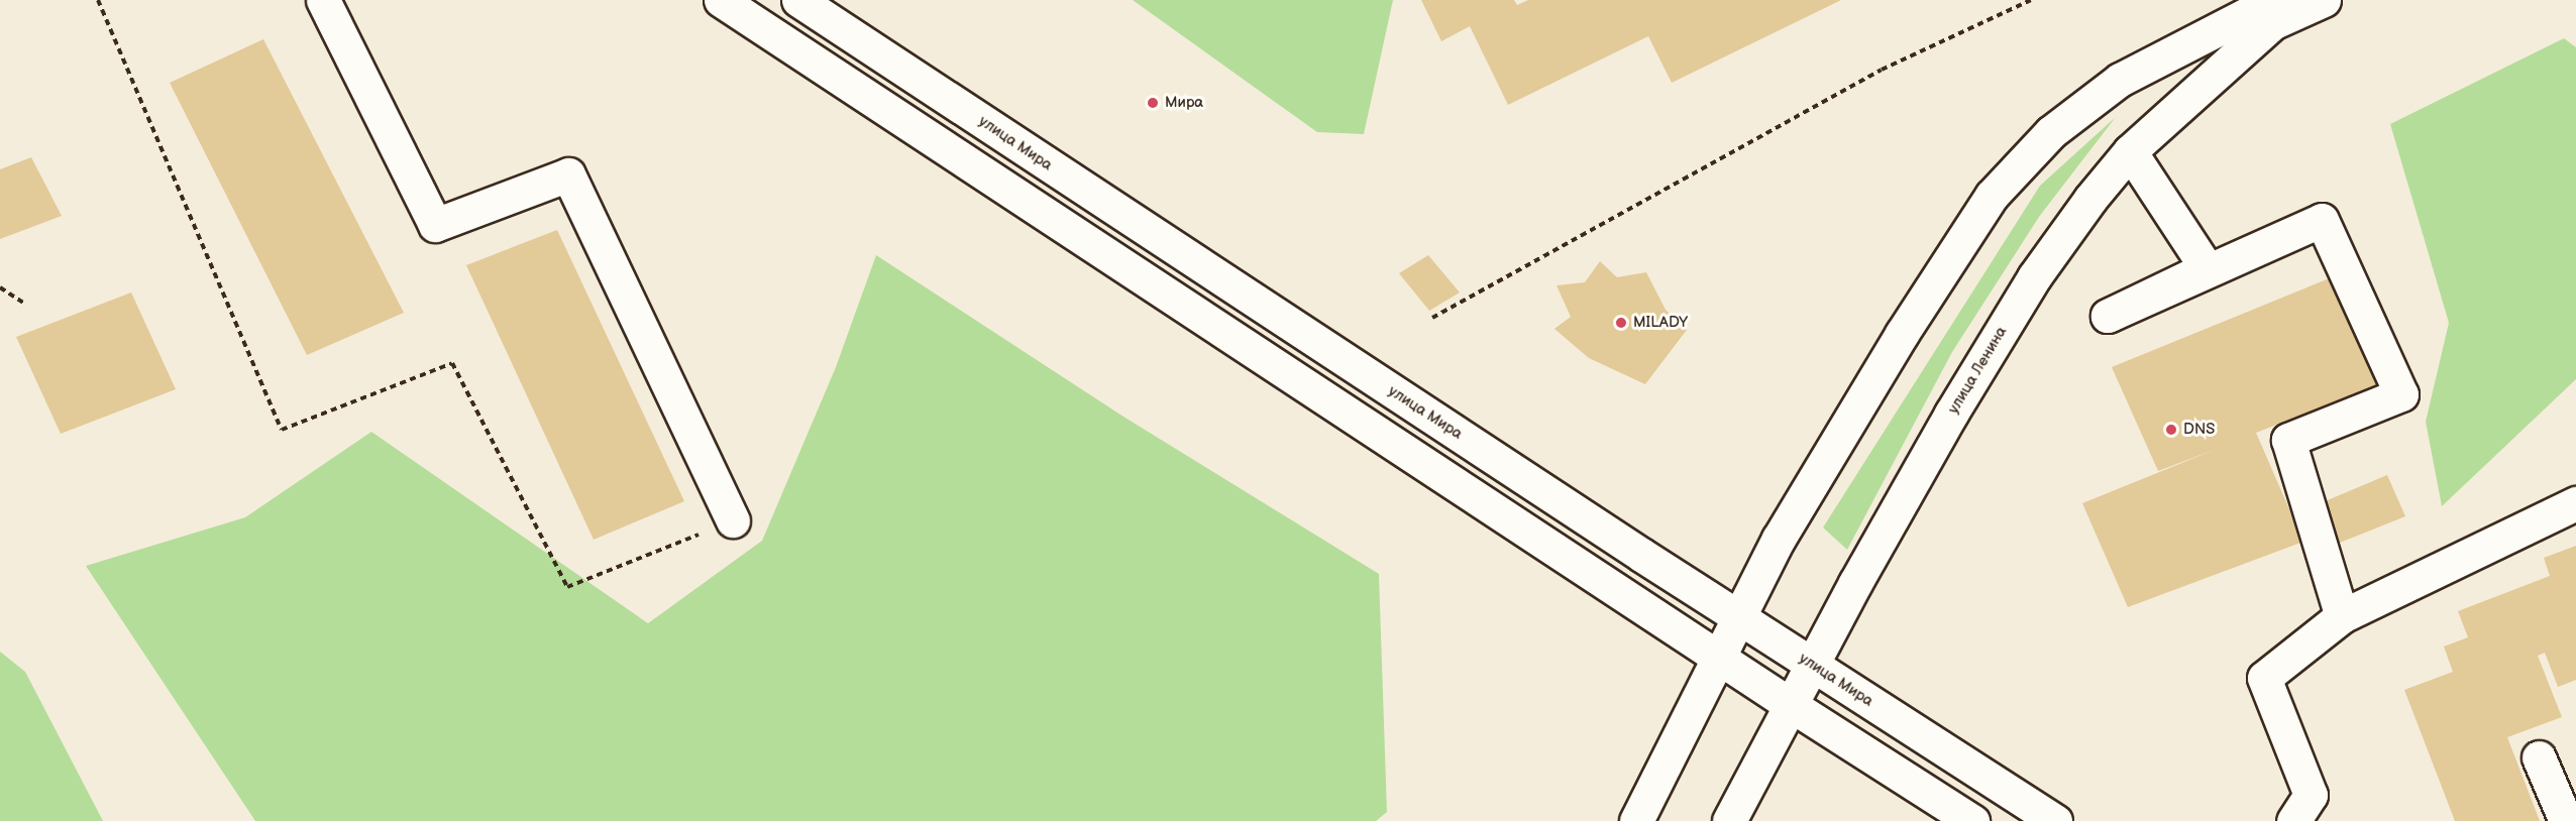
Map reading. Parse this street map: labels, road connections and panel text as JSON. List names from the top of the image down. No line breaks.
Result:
{"streets":{"main road":["улица Мира","улица Ленина"]},"crossings":[["улица Мира","улица Ленина"]],"places":["Мира","МILADY","DNS"]}
